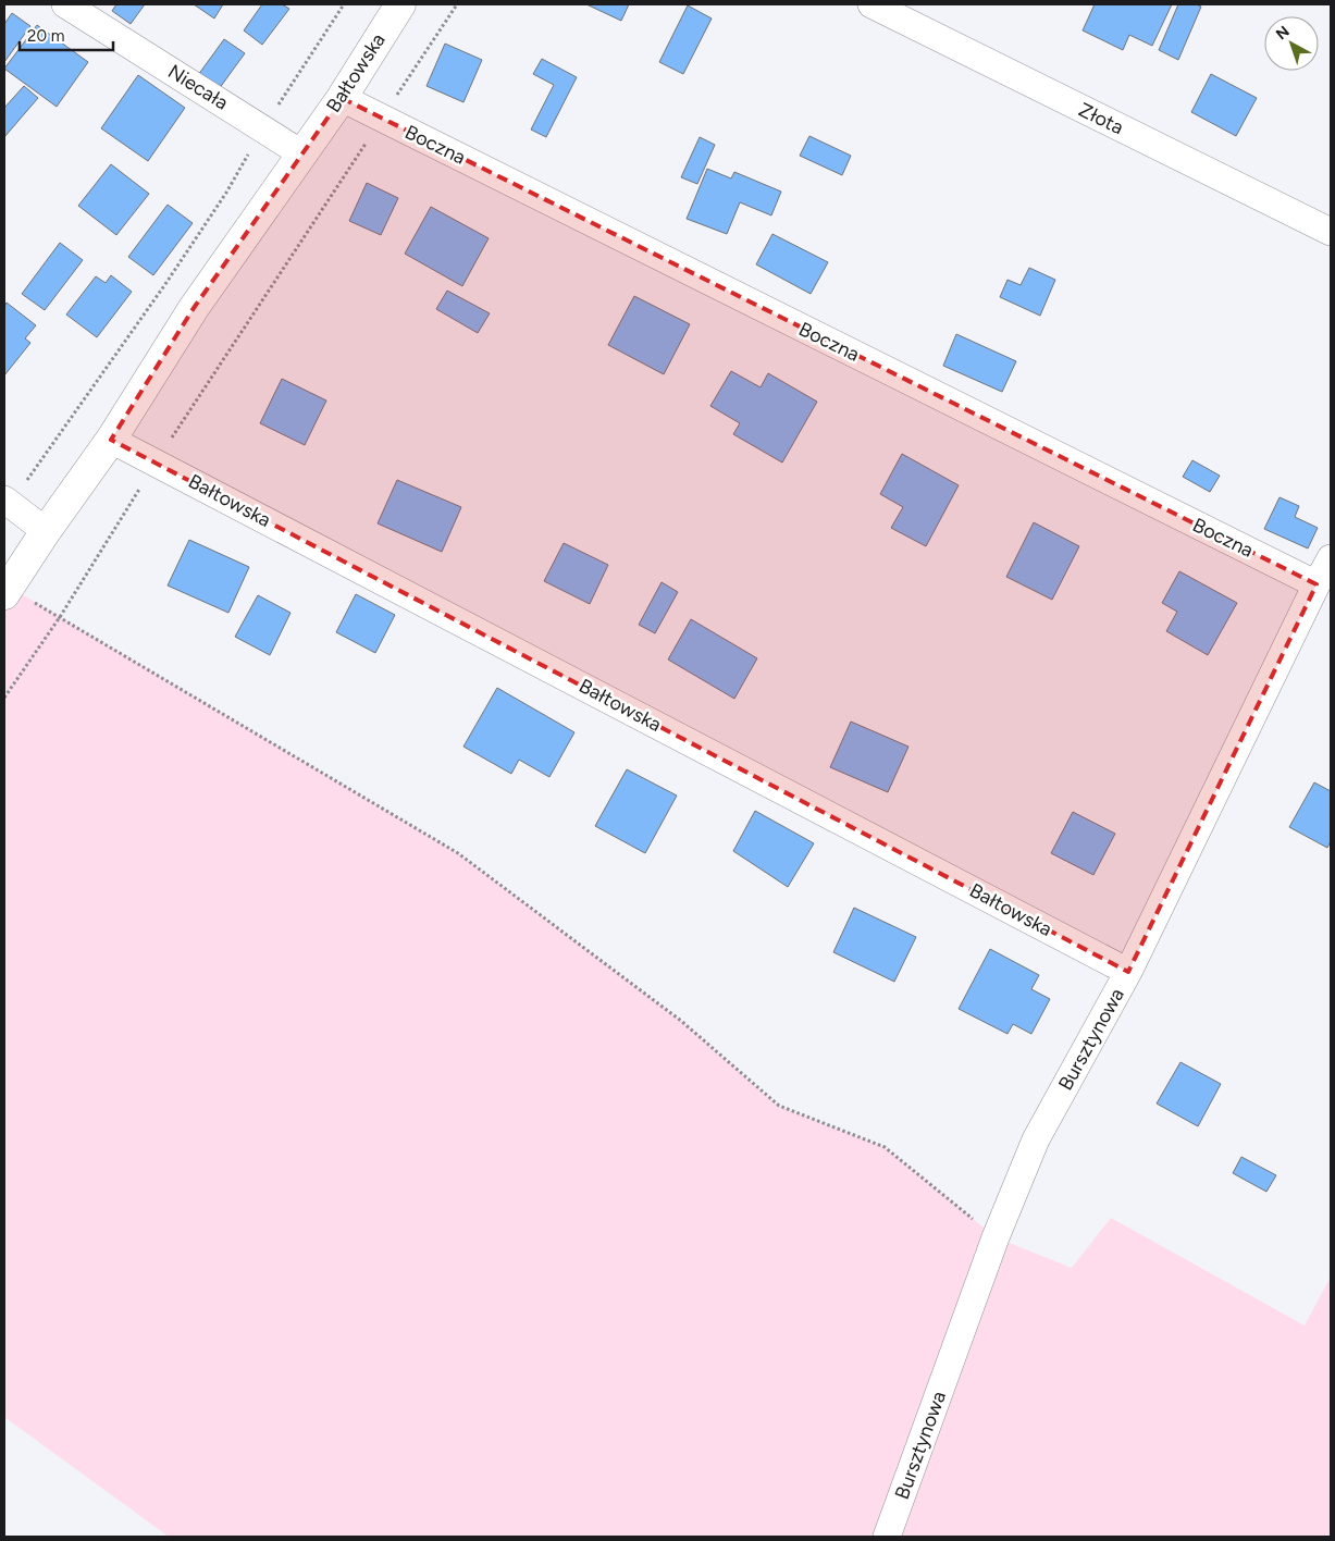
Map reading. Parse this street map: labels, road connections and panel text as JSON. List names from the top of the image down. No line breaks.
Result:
{"streets":{"main road":["Bałtowska"],"street":["Niecała","Złota","Boczna","Bursztynowa"]},"crossings":[["Bałtowska","Niecała"],["Bałtowska","Boczna"],["Bałtowska","Bursztynowa"],["Boczna","Bursztynowa"]],"scale_bar":"20 m","north":"top left"}
